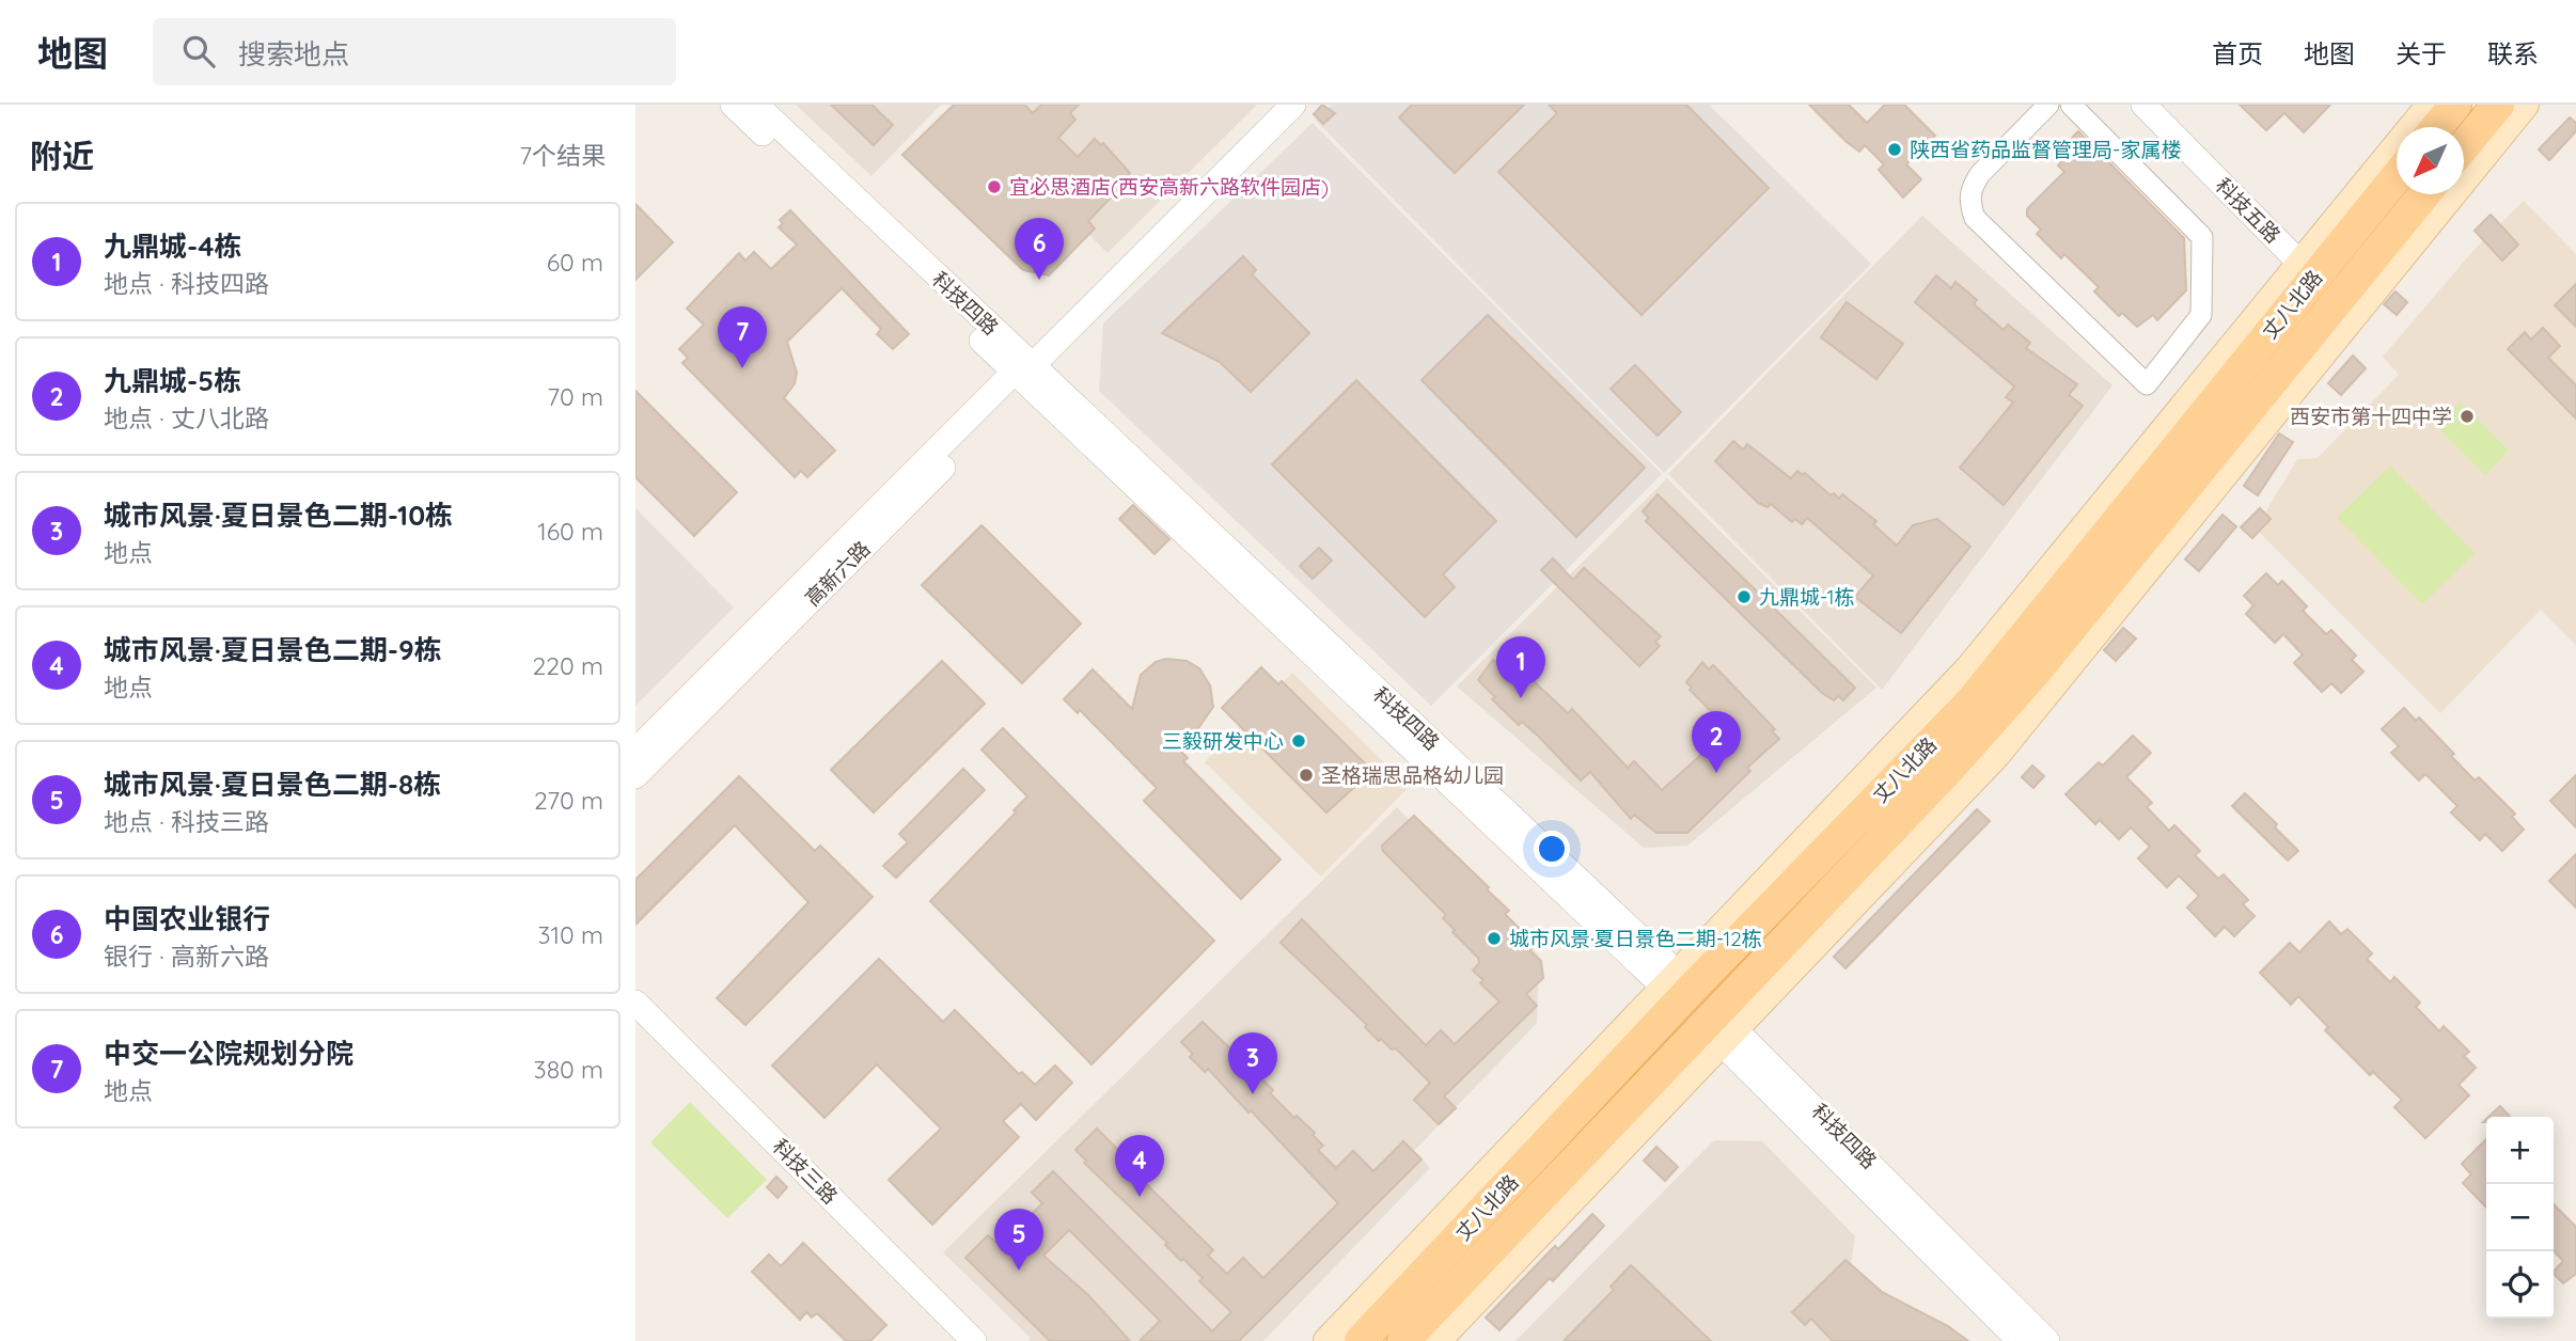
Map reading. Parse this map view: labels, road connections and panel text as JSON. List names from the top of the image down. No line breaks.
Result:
{"streets":{"main road":["丈八北路"],"street":["科技五路","科技四路","高新六路","科技三路"]},"crossings":[["科技五路","丈八北路"],["科技四路","丈八北路"],["科技四路","高新六路"]],"places":["陕西省药品监督管理局-家属楼","宜必思酒店(西安高新六路软件园店)","西安市第十四中学","九鼎城-1栋","三毅研发中心","圣格瑞思品格幼儿园","城市风景·夏日景色二期-12栋"],"north":"bottom left","page":{"header":"地图","search":"搜索地点","nav":["首页","地图","关于","联系"],"heading":["附近","7个结果"],"list":[{"mark":"1","name":"九鼎城-4栋","note":"地点 · 科技四路","value":"60 m"},{"mark":"2","name":"九鼎城-5栋","note":"地点 · 丈八北路","value":"70 m"},{"mark":"3","name":"城市风景·夏日景色二期-10栋","note":"地点","value":"160 m"},{"mark":"4","name":"城市风景·夏日景色二期-9栋","note":"地点","value":"220 m"},{"mark":"5","name":"城市风景·夏日景色二期-8栋","note":"地点 · 科技三路","value":"270 m"},{"mark":"6","name":"中国农业银行","note":"银行 · 高新六路","value":"310 m"},{"mark":"7","name":"中交一公院规划分院","note":"地点","value":"380 m"}],"pins":["6","7","1","2","3","4","5"],"map_buttons":["+","−"]}}
